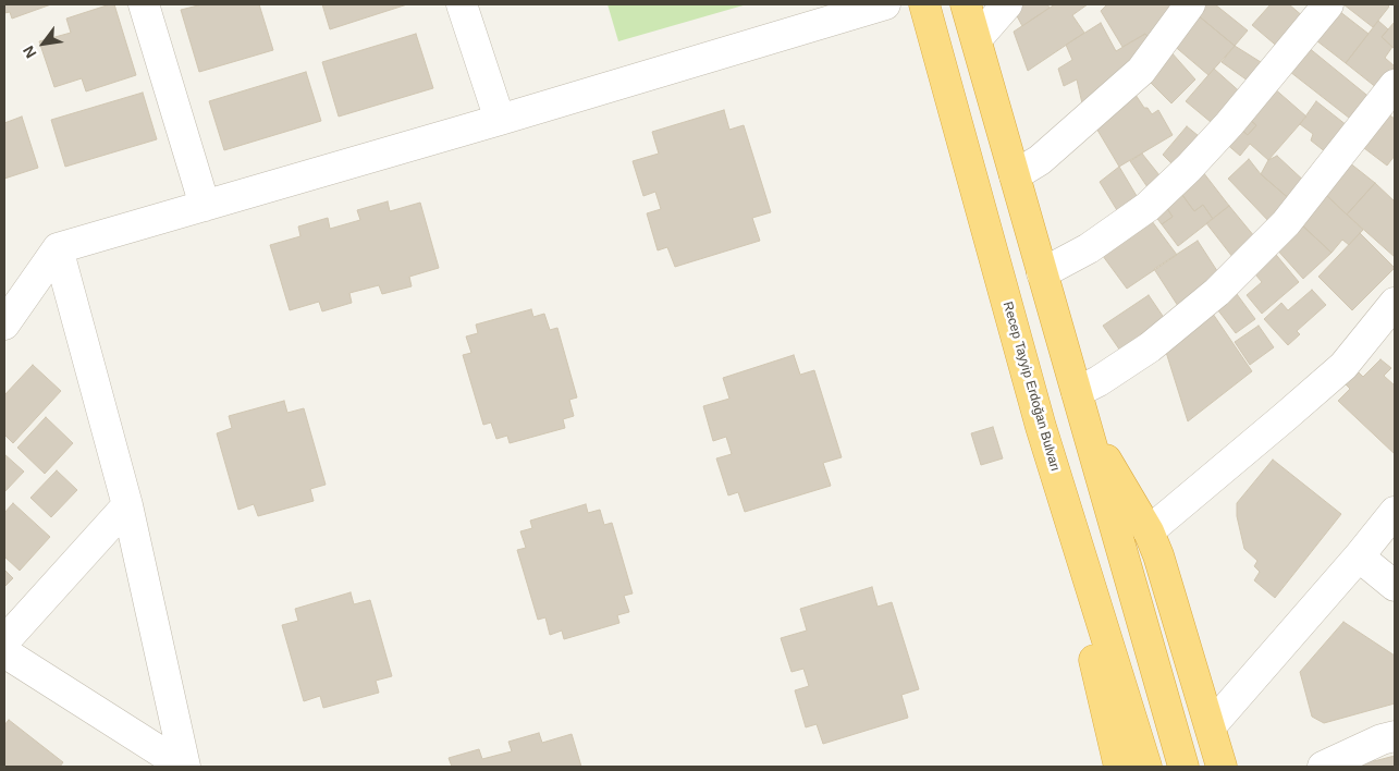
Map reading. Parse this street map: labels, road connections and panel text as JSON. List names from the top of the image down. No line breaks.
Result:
{"streets":{"highway":["Recep Tayyip Erdoğan Bulvarı"]},"north":"bottom left"}
